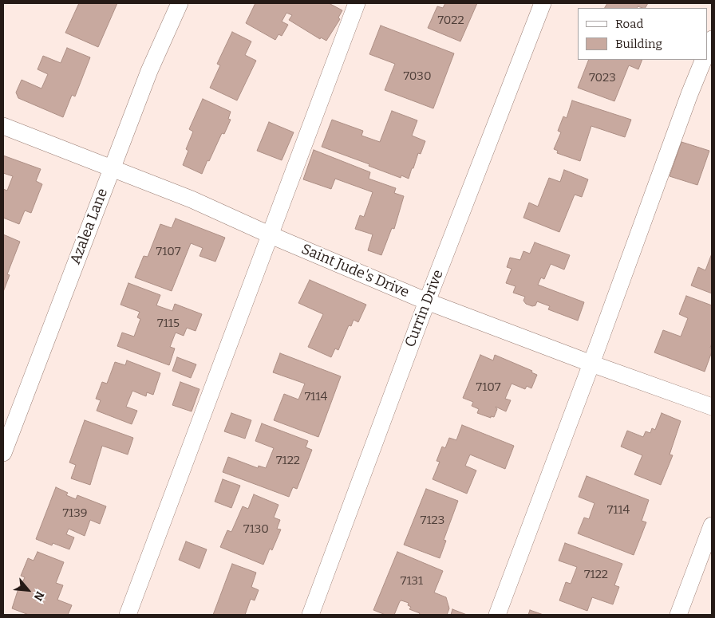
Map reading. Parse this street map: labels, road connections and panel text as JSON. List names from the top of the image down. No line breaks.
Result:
{"streets":{"street":["Azalea Lane","Saint Jude's Drive","Currin Drive"]},"crossings":[["Azalea Lane","Saint Jude's Drive"],["Saint Jude's Drive","Currin Drive"]],"house_numbers":["7022","7030","7023","7107","7115","7107","7114","7122","7114","7139","7123","7130","7122","7131"],"legend":["Road","Building"],"north":"bottom right"}
